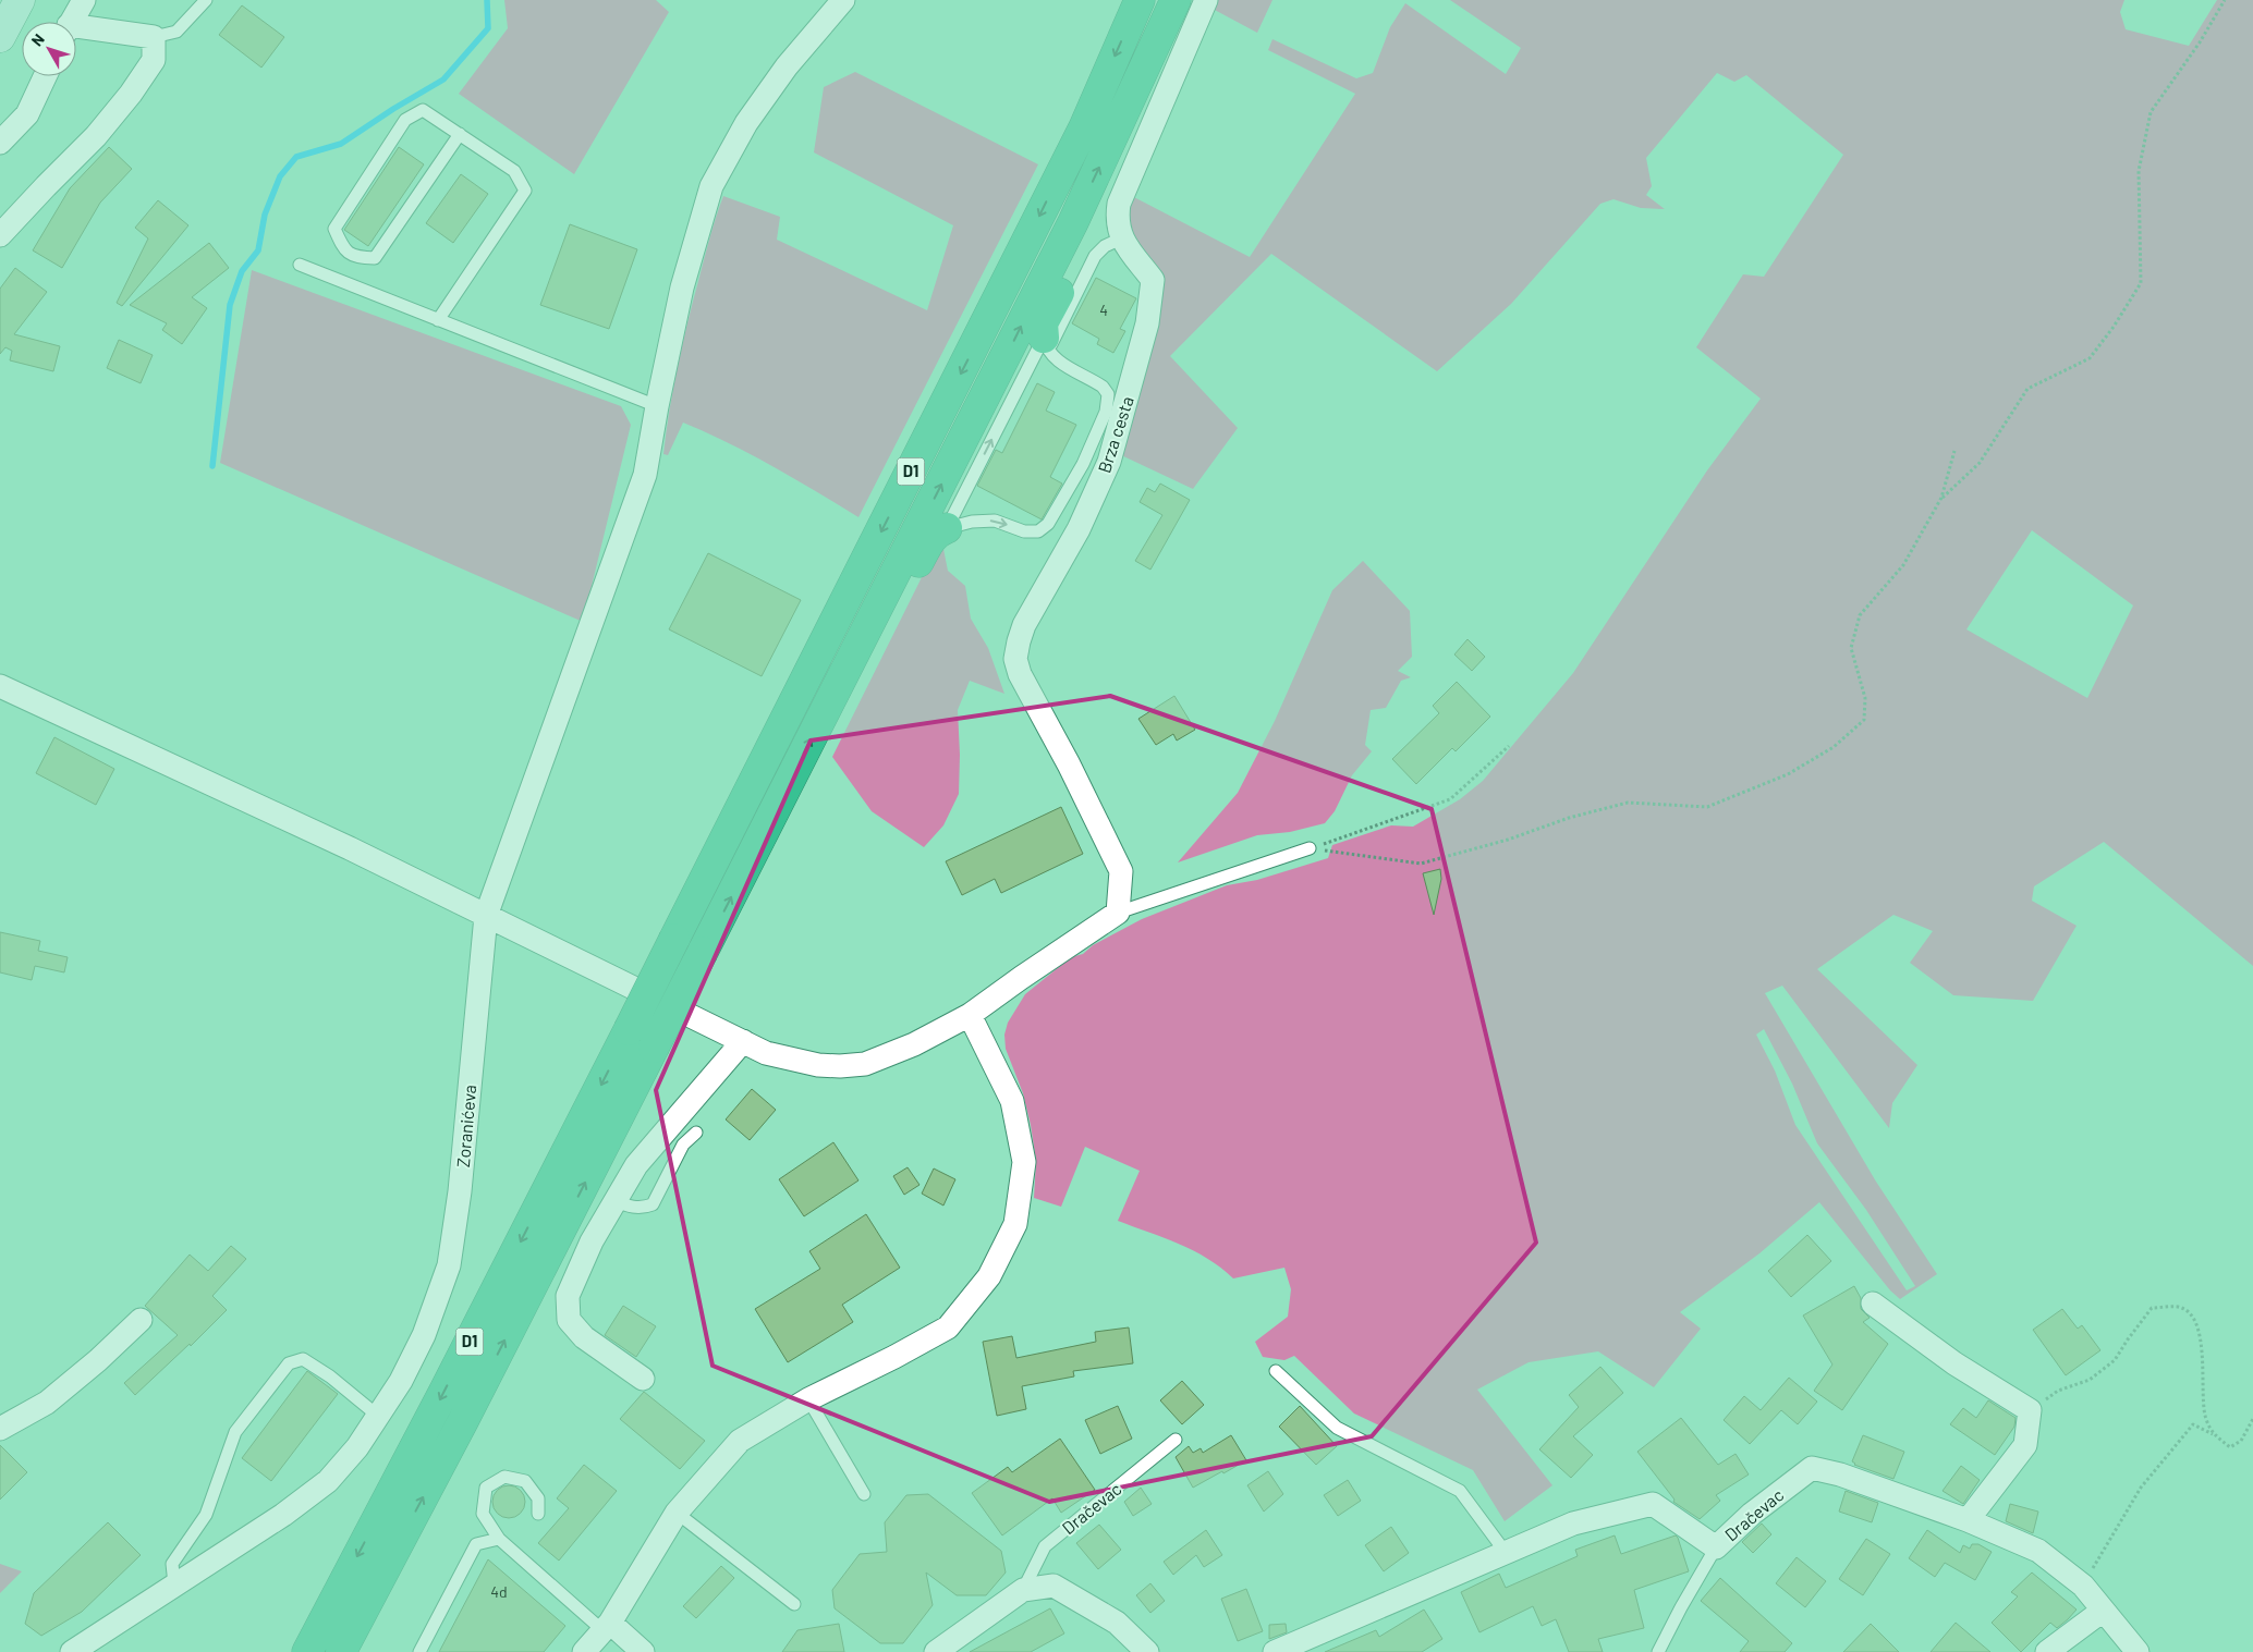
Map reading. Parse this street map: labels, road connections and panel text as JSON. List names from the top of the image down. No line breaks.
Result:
{"streets":{"highway":["D1"],"street":["Brza cesta","Zoranićeva","Dračevac"]},"house_numbers":["4","4d"],"north":"top left"}
